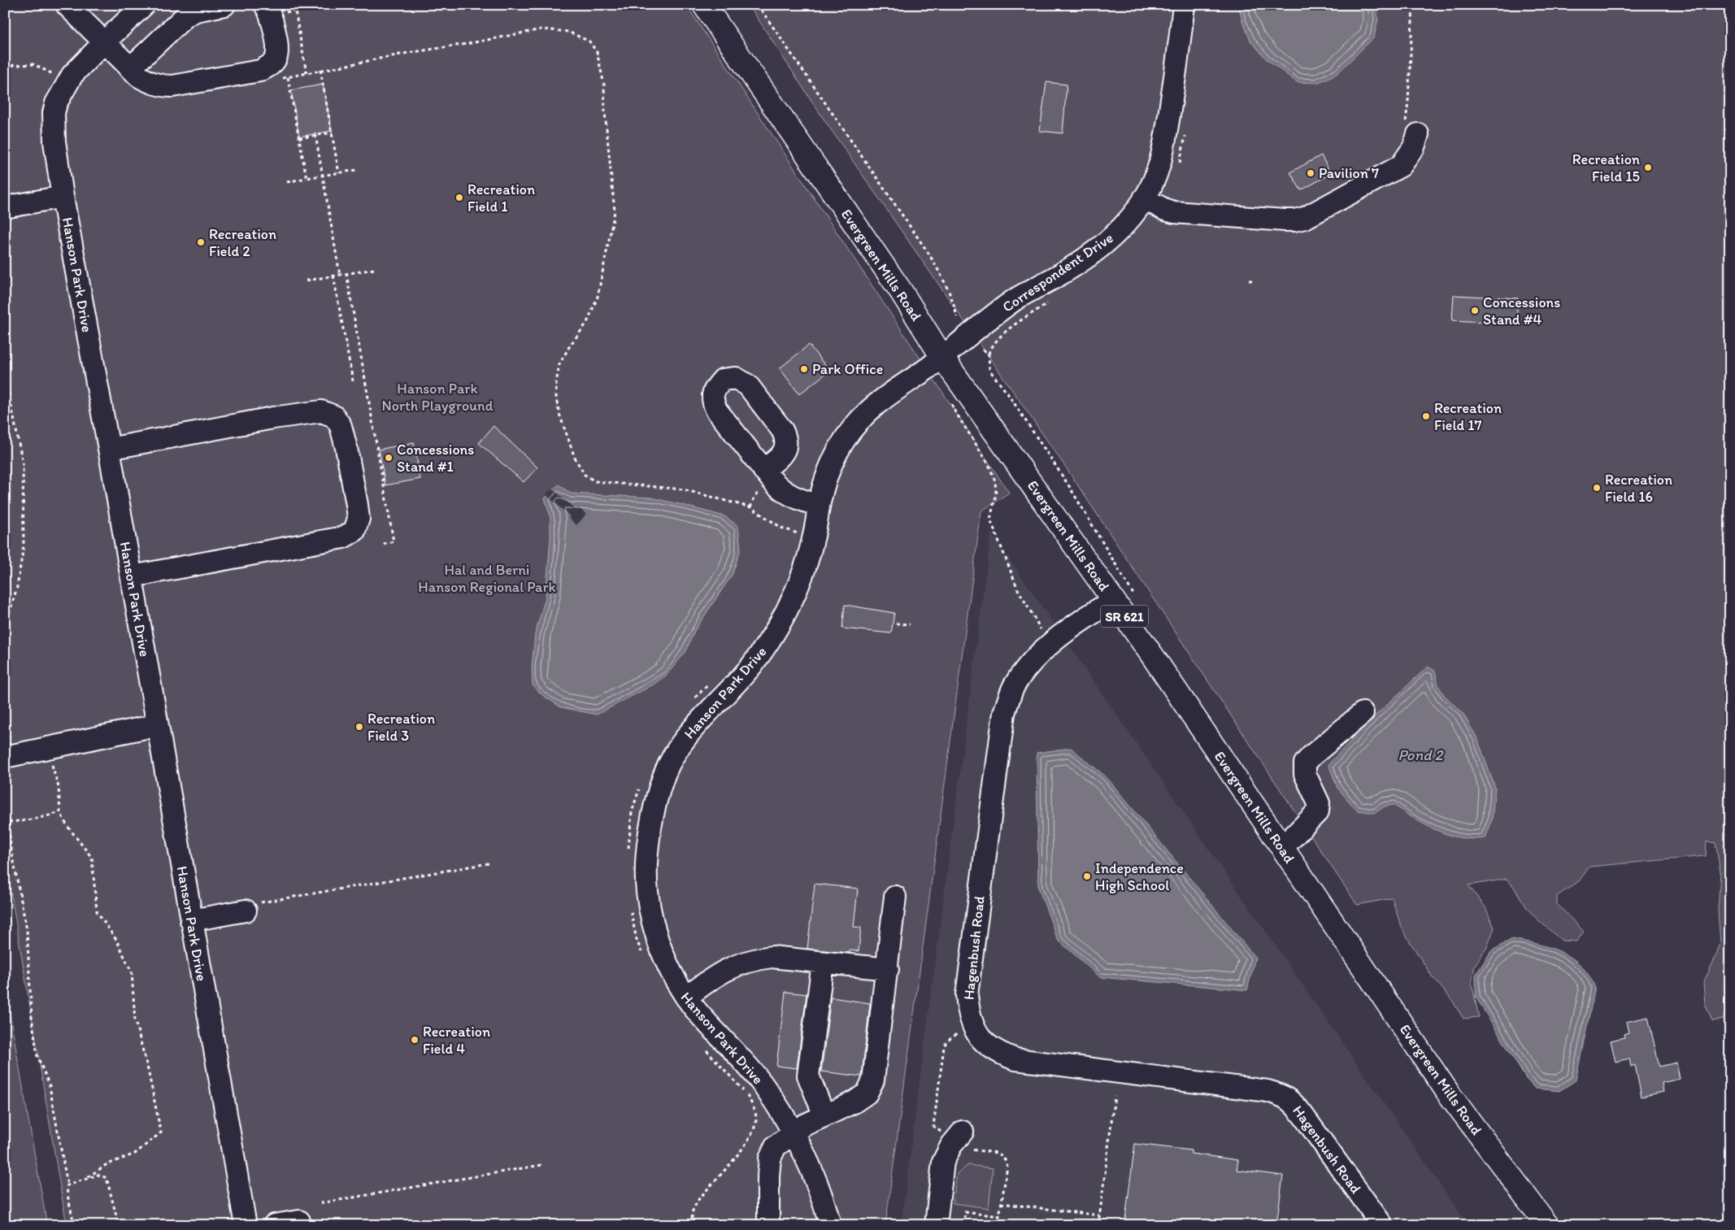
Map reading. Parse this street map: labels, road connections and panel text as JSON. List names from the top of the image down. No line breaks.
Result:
{"streets":{"main road":["Evergreen Mills Road","SR 621"],"street":["Correspondent Drive","Hanson Park Drive","Hagenbush Road"]},"crossings":[["Evergreen Mills Road","Correspondent Drive"],["Evergreen Mills Road","Hanson Park Drive"],["Evergreen Mills Road","Hagenbush Road"],["Correspondent Drive","Hanson Park Drive"]],"water":["Pond 2"],"parks":["Hanson Park North Playground","Hal and Berni Hanson Regional Park"],"places":["Recreation Field 15","Pavilion 7","Recreation Field 1","Recreation Field 2","Concessions Stand #4","Park Office","Recreation Field 17","Concessions Stand #1","Recreation Field 16","Recreation Field 3","Independence High School","Recreation Field 4"]}
